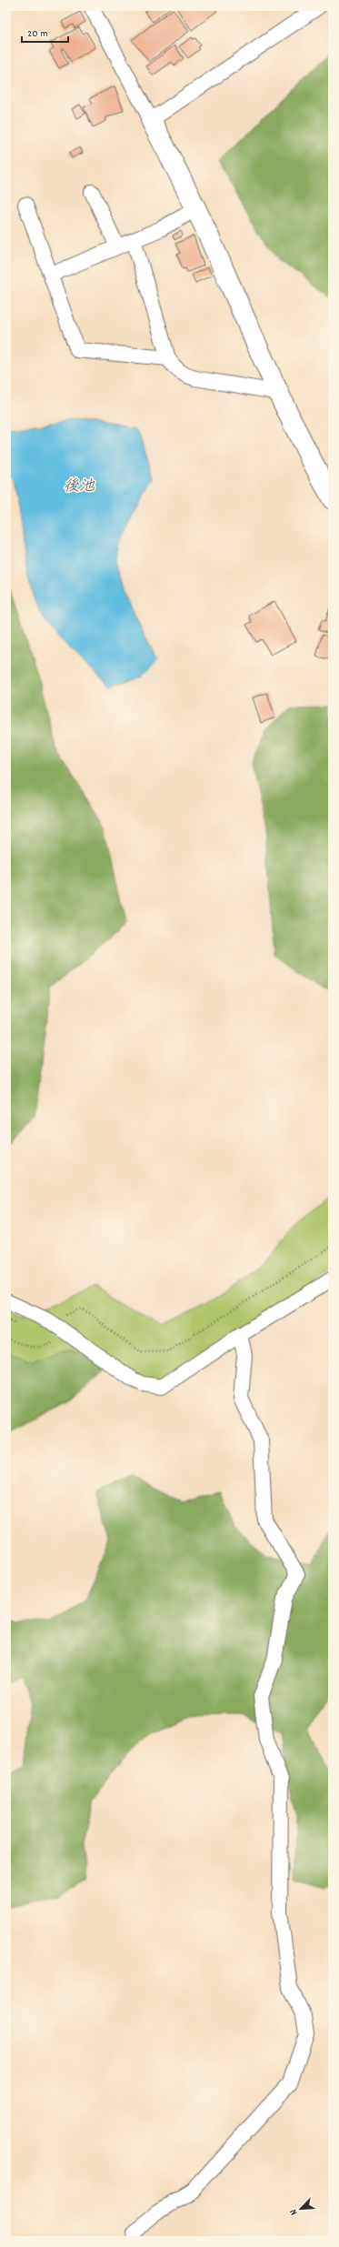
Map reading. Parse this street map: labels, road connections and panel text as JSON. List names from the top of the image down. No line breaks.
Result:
{"water":["後池"],"scale_bar":"20 m","north":"bottom left"}
